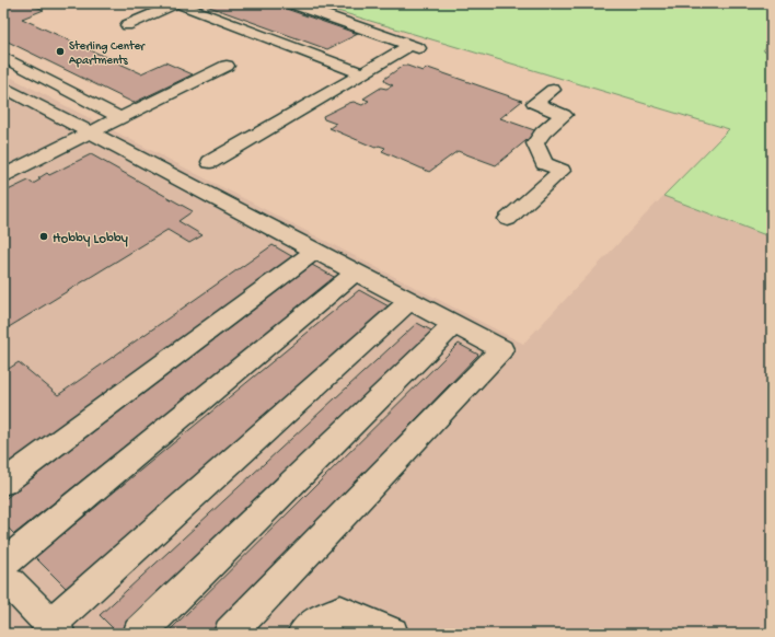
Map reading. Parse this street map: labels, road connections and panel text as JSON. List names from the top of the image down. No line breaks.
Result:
{"places":["Sterling Center Apartments","Hobby Lobby"]}
